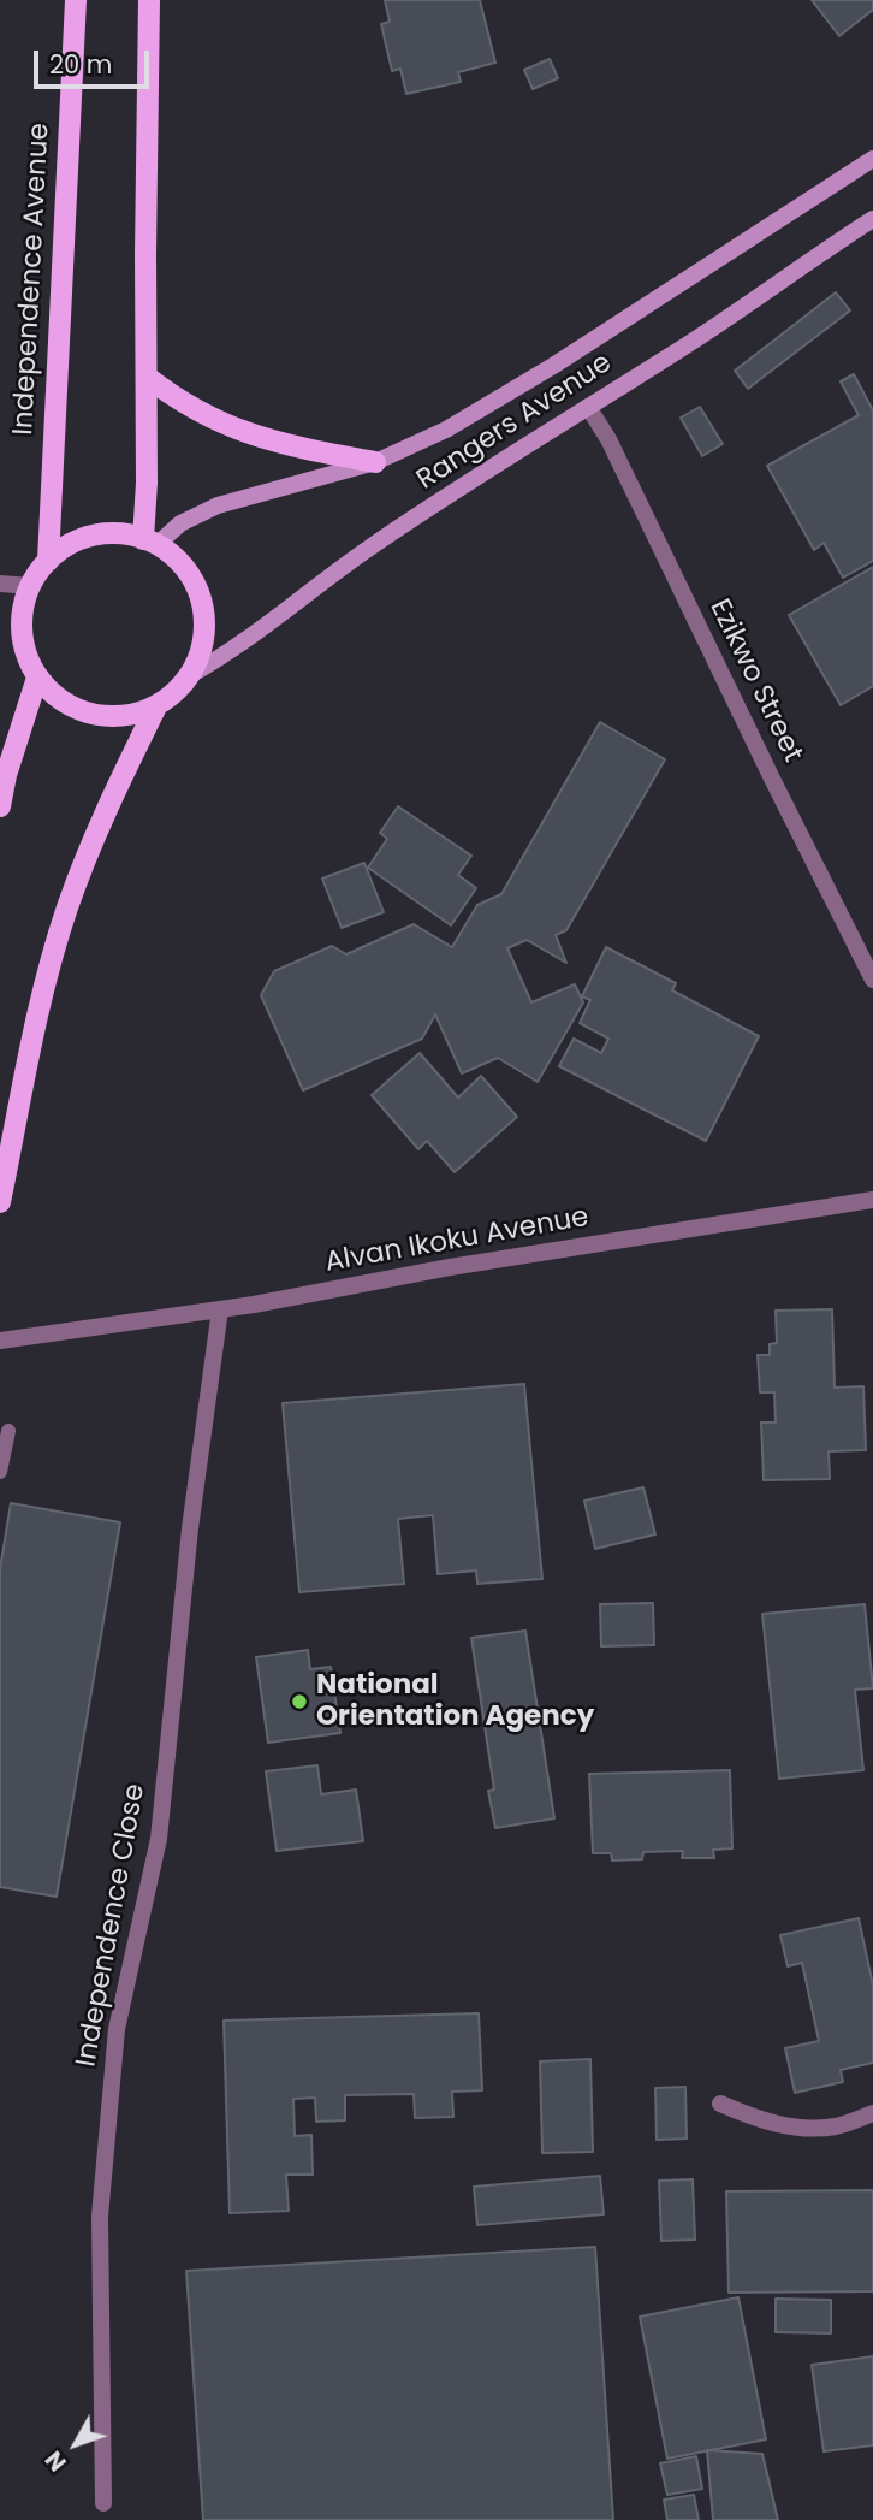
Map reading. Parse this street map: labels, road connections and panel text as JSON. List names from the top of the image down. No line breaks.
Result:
{"streets":{"main road":["Independence Avenue","Rangers Avenue"],"street":["Ezikwo Street","Alvan Ikoku Avenue","Independence Close"]},"crossings":[["Independence Avenue","Rangers Avenue"],["Rangers Avenue","Ezikwo Street"],["Alvan Ikoku Avenue","Independence Close"]],"places":["National Orientation Agency"],"scale_bar":"20 m","north":"bottom left"}
